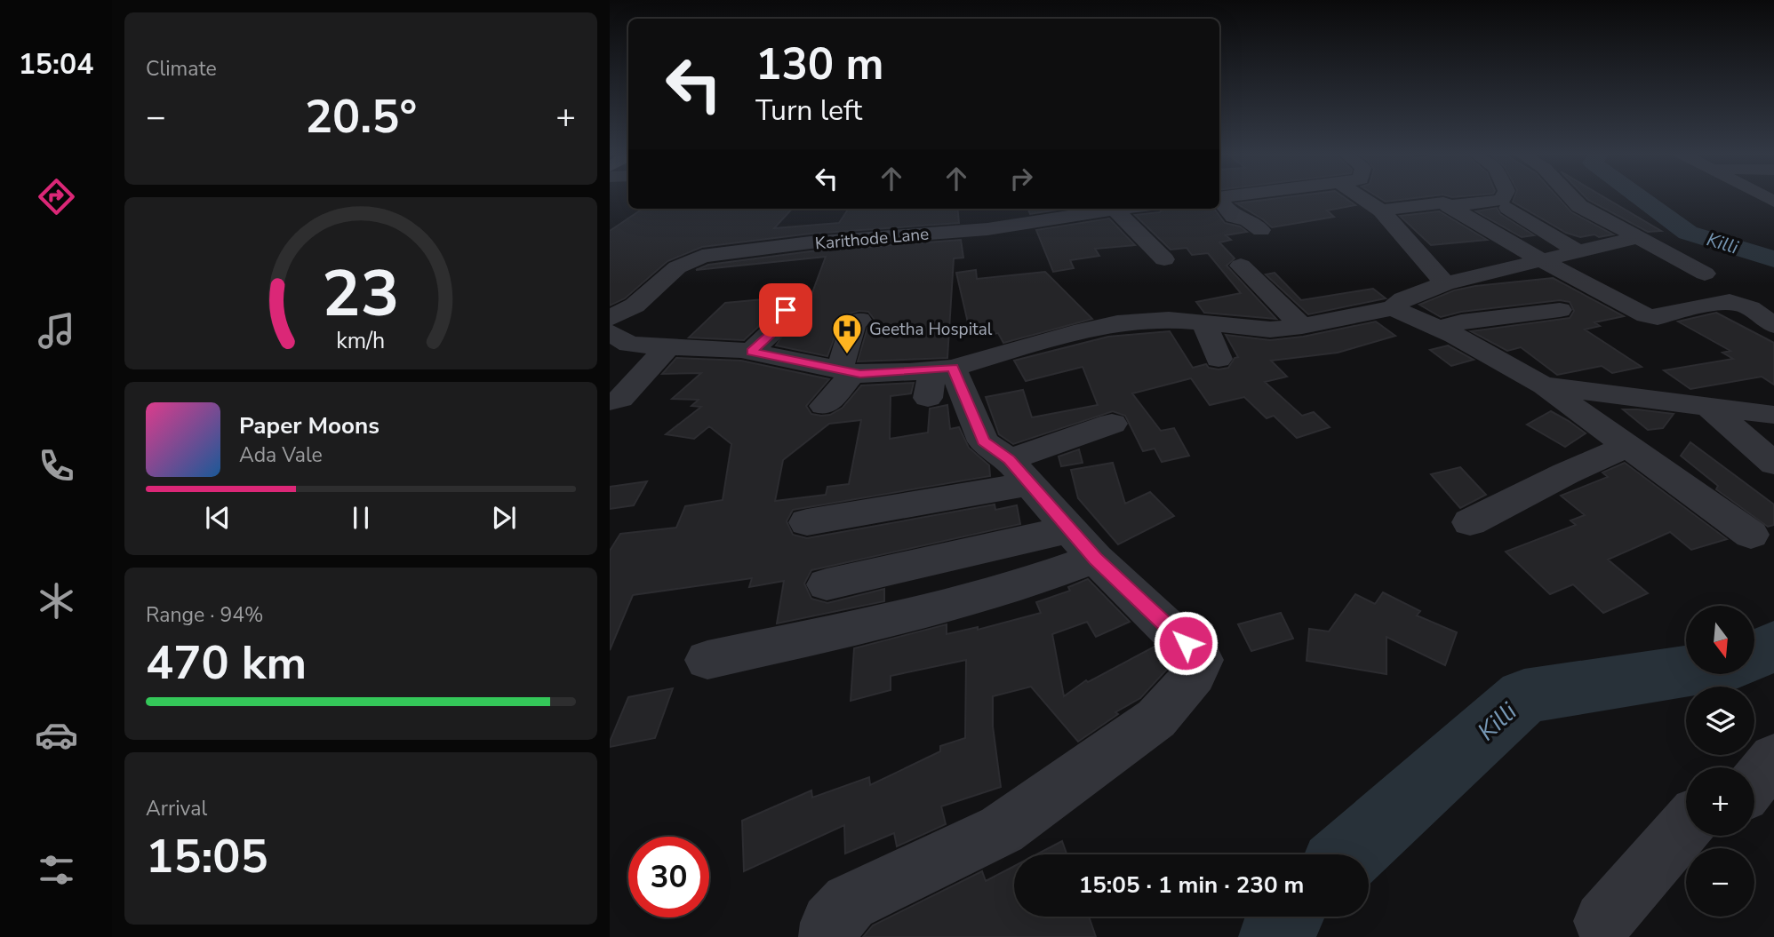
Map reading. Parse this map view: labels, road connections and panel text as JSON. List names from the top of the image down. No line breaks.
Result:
{"streets":{"street":["Karithode Lane"]},"water":["Killi"],"places":{"hospital":["Geetha Hospital"]},"north":"bottom","page":{"tabs":"15:04","tile":["Climate",["Range · 94%","470 km"],["Arrival","15:05"]],"turn":["130 m","Turn left"],"heat":["−","20.5°","+"],"song":["Paper Moons","Ada Vale"],"map_buttons":["+","−"],"limit":"30","trip":"15:05 · 1 min · 230 m","gauge":["23","km/h"]}}
